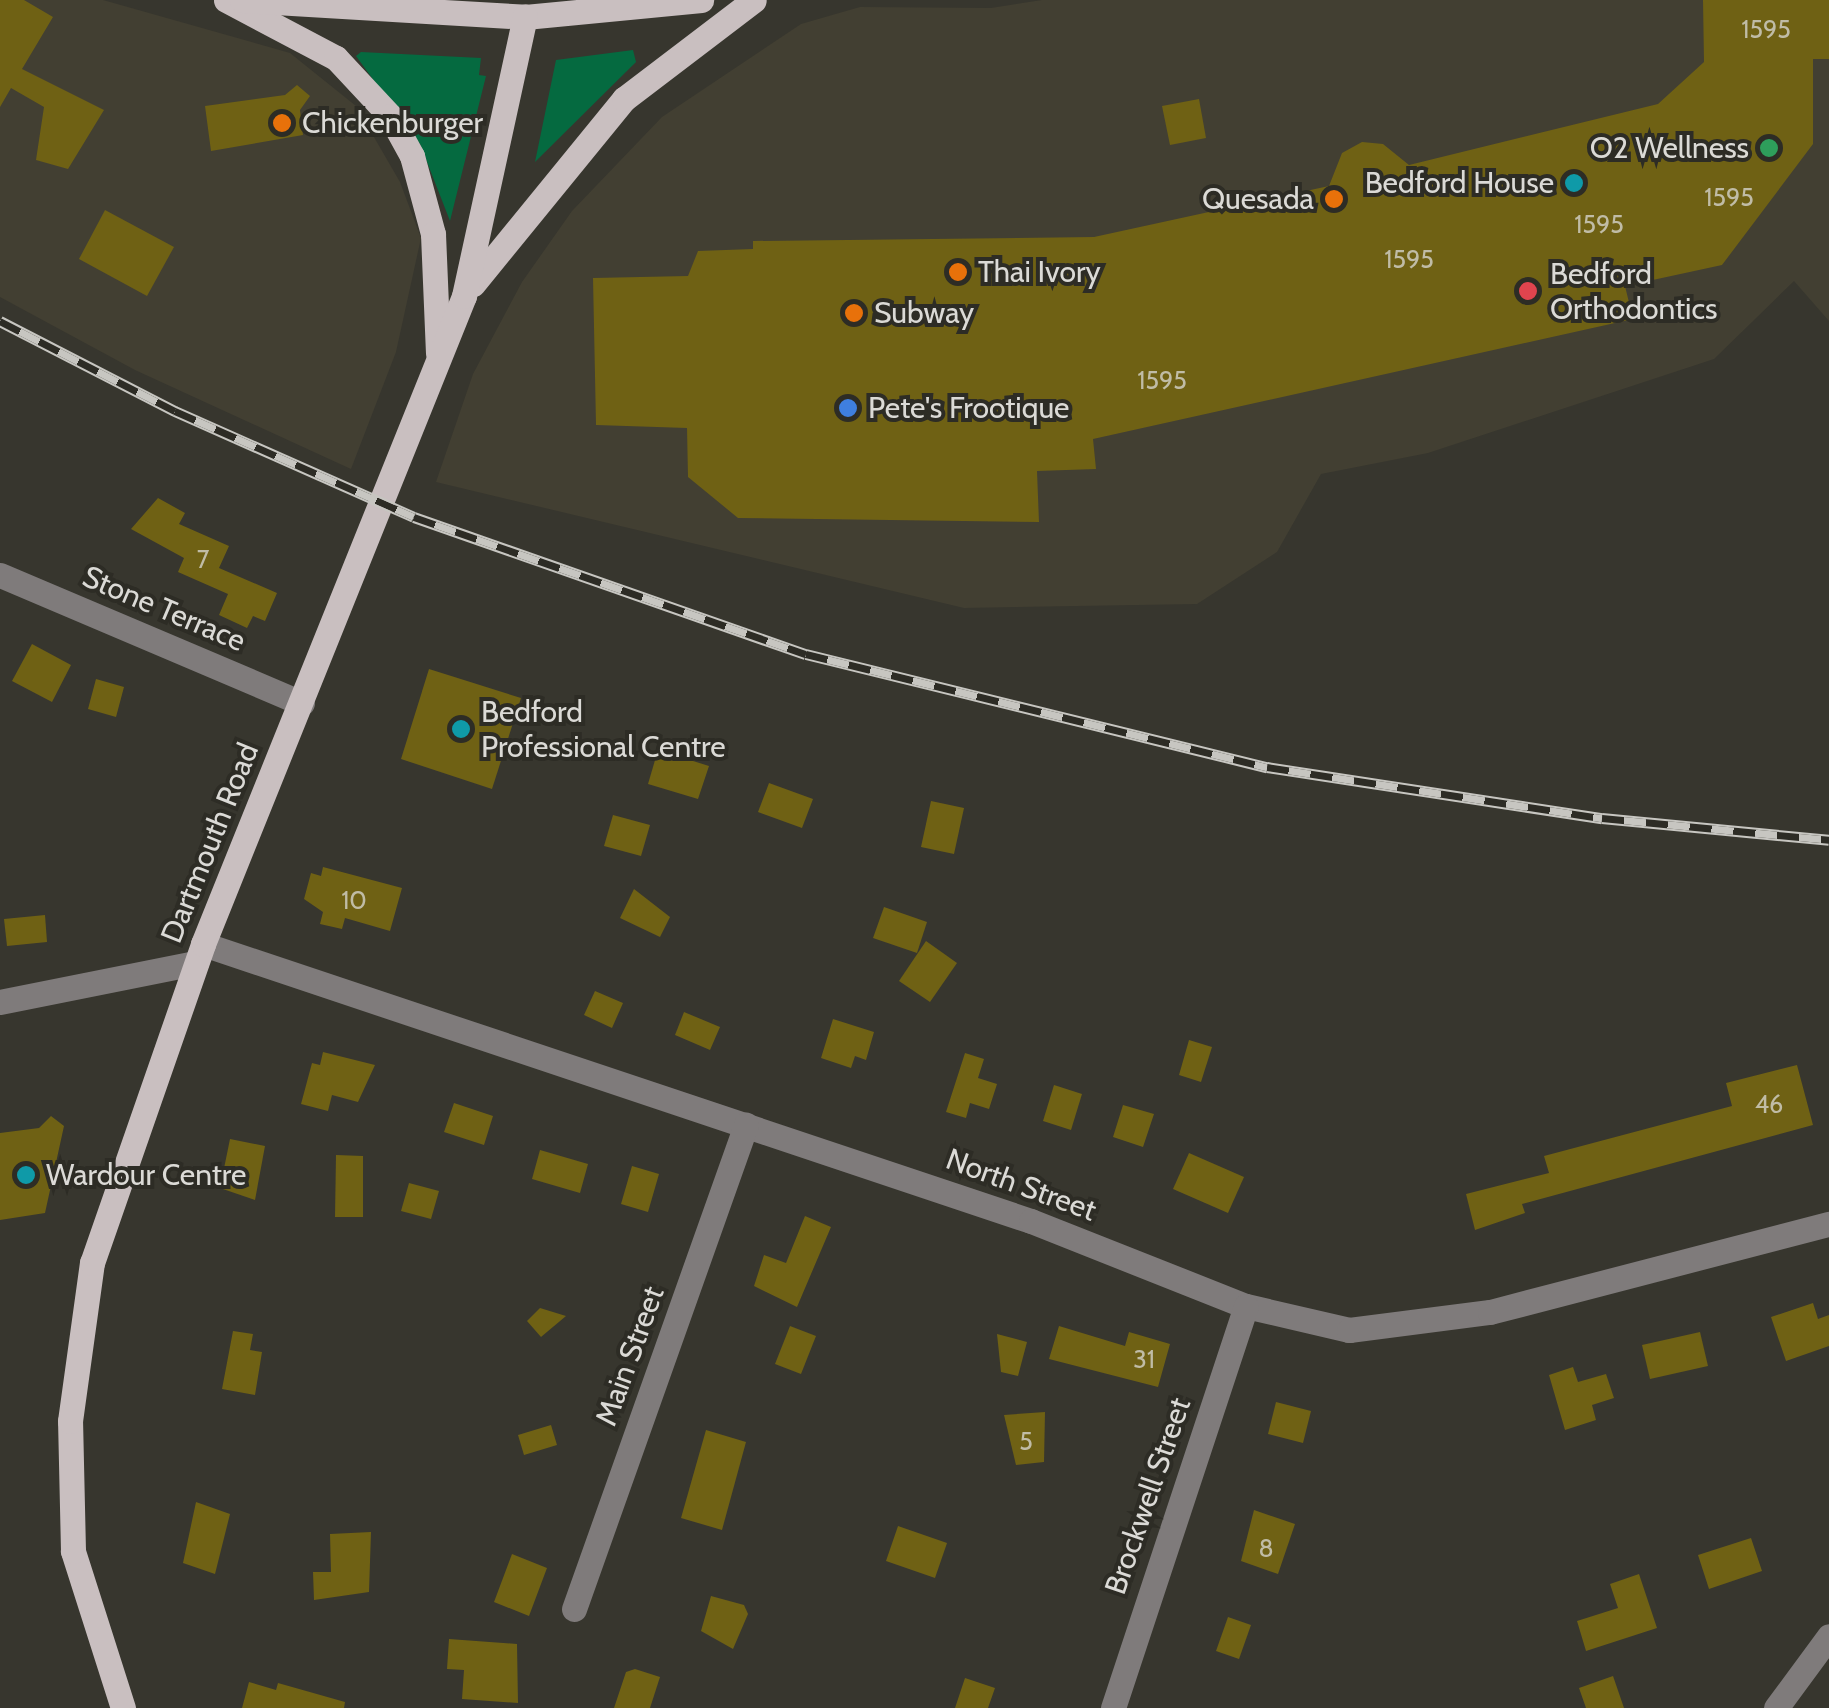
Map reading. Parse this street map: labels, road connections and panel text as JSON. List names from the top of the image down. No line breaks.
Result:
{"streets":{"main road":["Dartmouth Road"],"street":["Stone Terrace","North Street","Main Street","Brockwell Street"]},"crossings":[["Stone Terrace","Dartmouth Road"],["Dartmouth Road","North Street"],["North Street","Main Street"],["North Street","Brockwell Street"]],"places":["Chickenburger","O2 Wellness","Bedford House","Quesada","Thai Ivory","Bedford Orthodontics","Subway","Pete's Frootique","Bedford Professional Centre","Wardour Centre"],"house_numbers":["1595","1595","1595","1595","1595","7","10","46","31","5","8"]}
